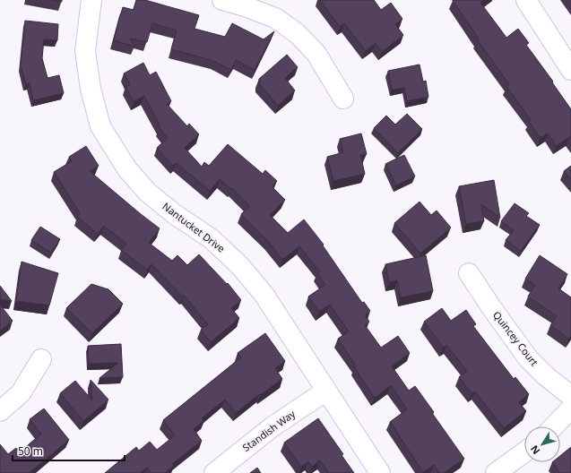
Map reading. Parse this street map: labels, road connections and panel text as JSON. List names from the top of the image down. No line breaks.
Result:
{"streets":{"street":["Nantucket Drive","Quincey Court","Standish Way"]},"crossings":[["Nantucket Drive","Standish Way"]],"scale_bar":"50 m","north":"bottom left"}
